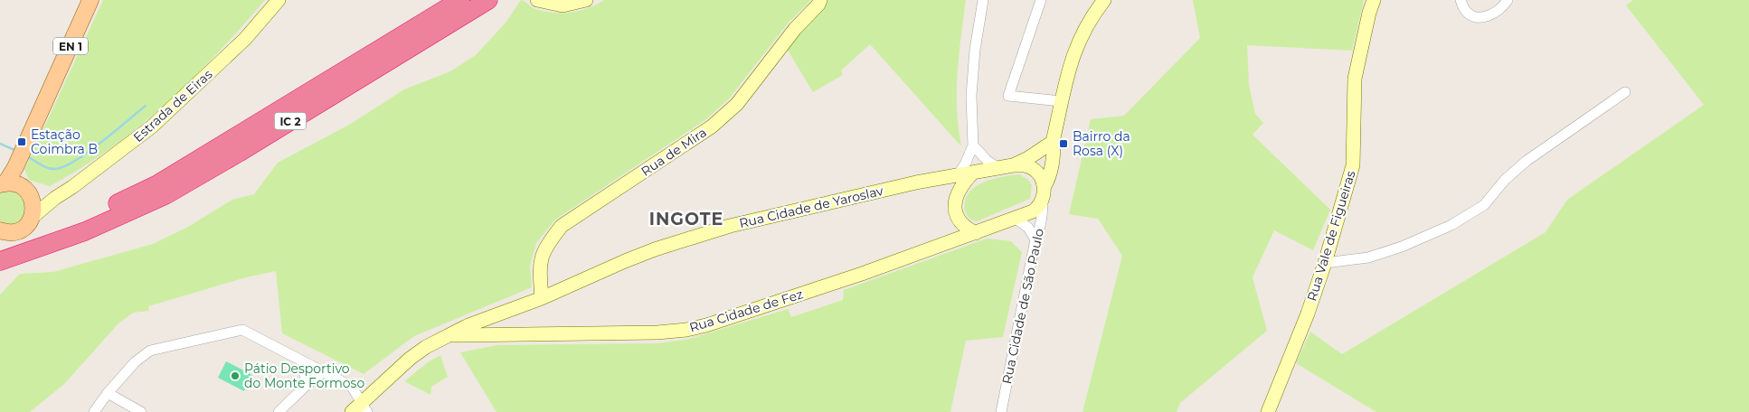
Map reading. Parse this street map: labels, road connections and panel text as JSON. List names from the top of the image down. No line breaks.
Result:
{"streets":{"highway":["IC 2"],"main road":["EN 1"],"street":["Estrada de Eiras","Rua de Mira","Rua Cidade de Yaroslav","Rua Vale de Figueiras","Rua Cidade de São Paulo","Rua Cidade de Fez"]},"crossings":[["Rua de Mira","Rua Cidade de Yaroslav"],["Rua Cidade de Yaroslav","Rua Cidade de São Paulo"],["Rua Cidade de Yaroslav","Rua Cidade de Fez"],["Rua Cidade de São Paulo","Rua Cidade de Fez"]],"districts":["INGOTE"],"places":{"transit":["Estação Coimbra B","Bairro da Rosa (X)"],"other":["Pátio Desportivo do Monte Formoso"]}}
